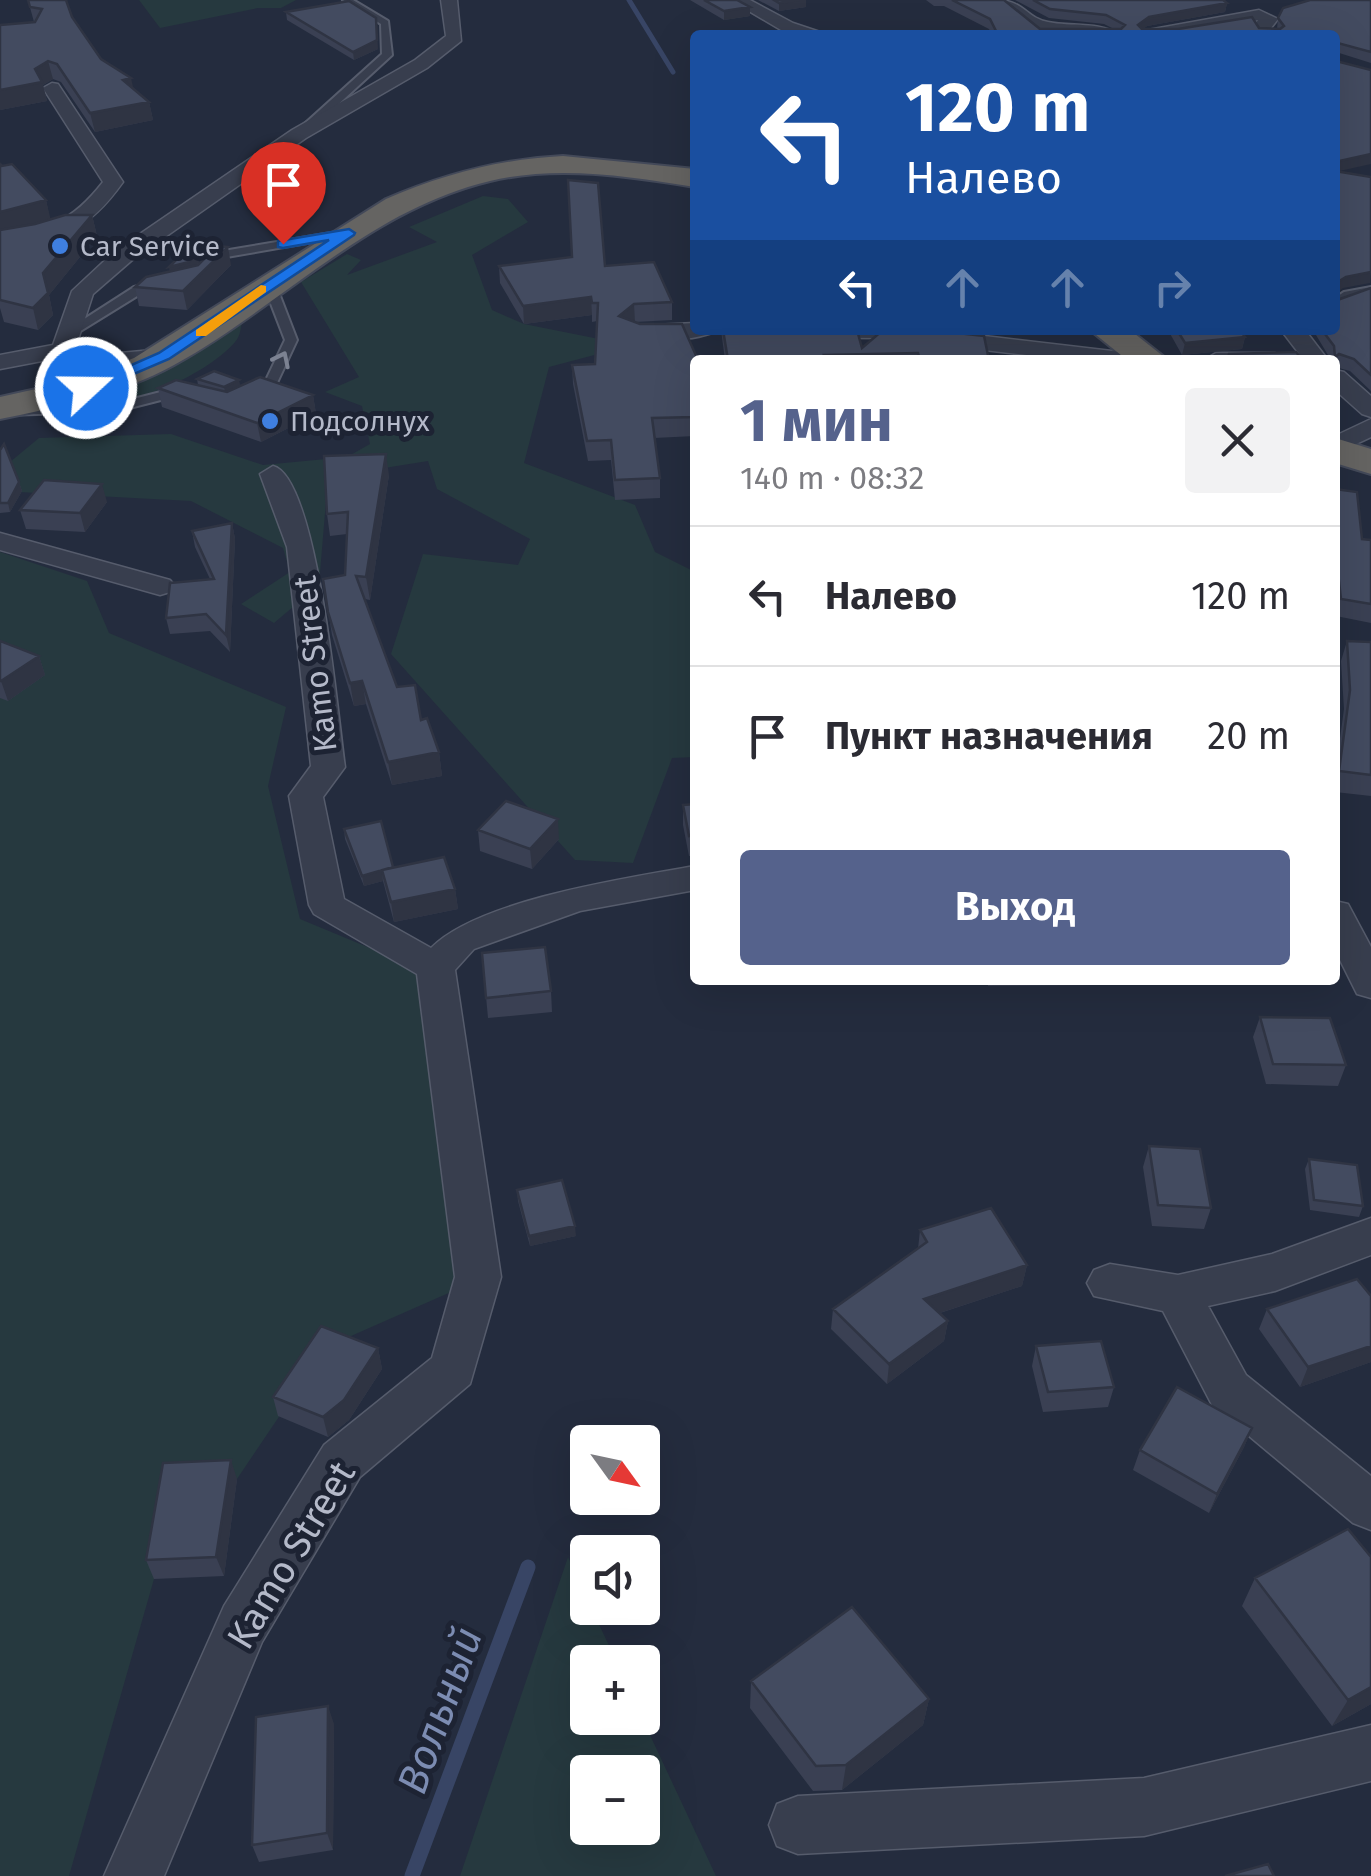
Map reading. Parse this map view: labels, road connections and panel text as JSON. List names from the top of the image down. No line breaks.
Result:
{"streets":{"street":["Kamo Street"]},"water":["Вольный"],"places":["Car Service","Подсолнух"],"north":"bottom right","page":{"turn":["120 m","Налево"],"heading":["1 мин","140 m · 08:32"],"list":[{"name":"Налево","value":"120 m"},{"name":"Пункт назначения","value":"20 m"}],"buttons":"Выход","map_buttons":["+","−"]}}
